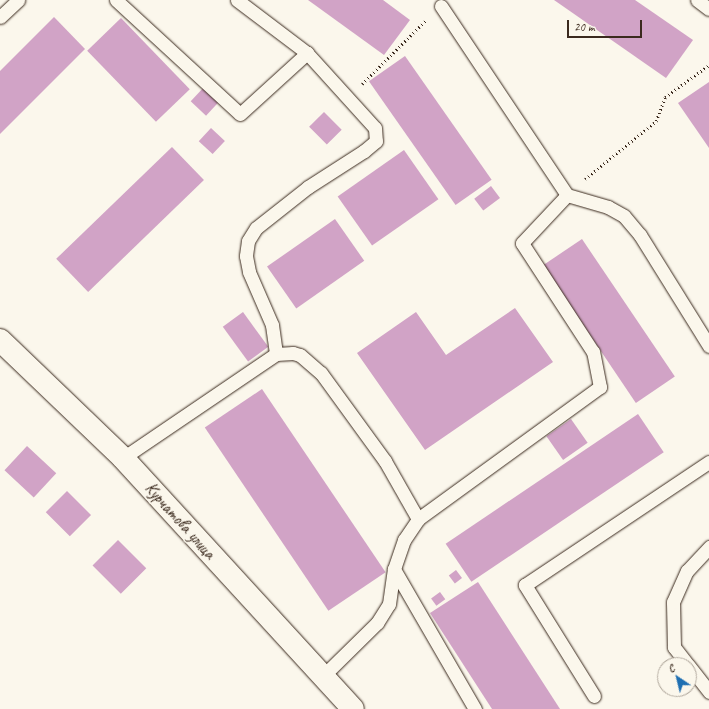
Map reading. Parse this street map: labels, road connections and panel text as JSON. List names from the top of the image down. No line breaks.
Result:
{"streets":{"street":["Курчатова улица"]},"scale_bar":"20 m","north":"top left"}
